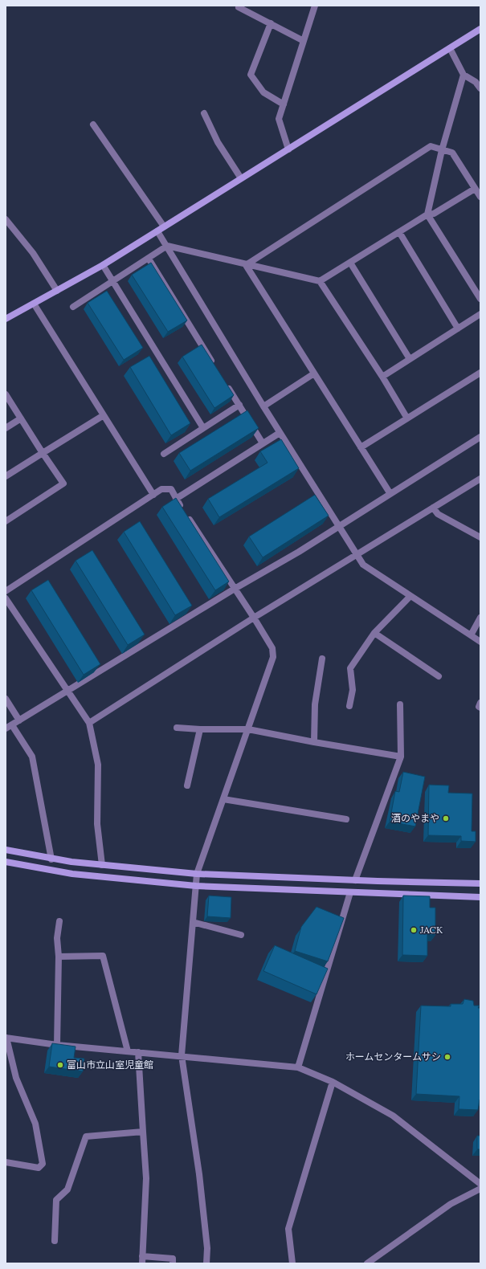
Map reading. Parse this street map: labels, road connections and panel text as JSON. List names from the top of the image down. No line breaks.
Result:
{"places":["酒のやまや","JACK","ホームセンタームサシ","富山市立山室児童館"]}
